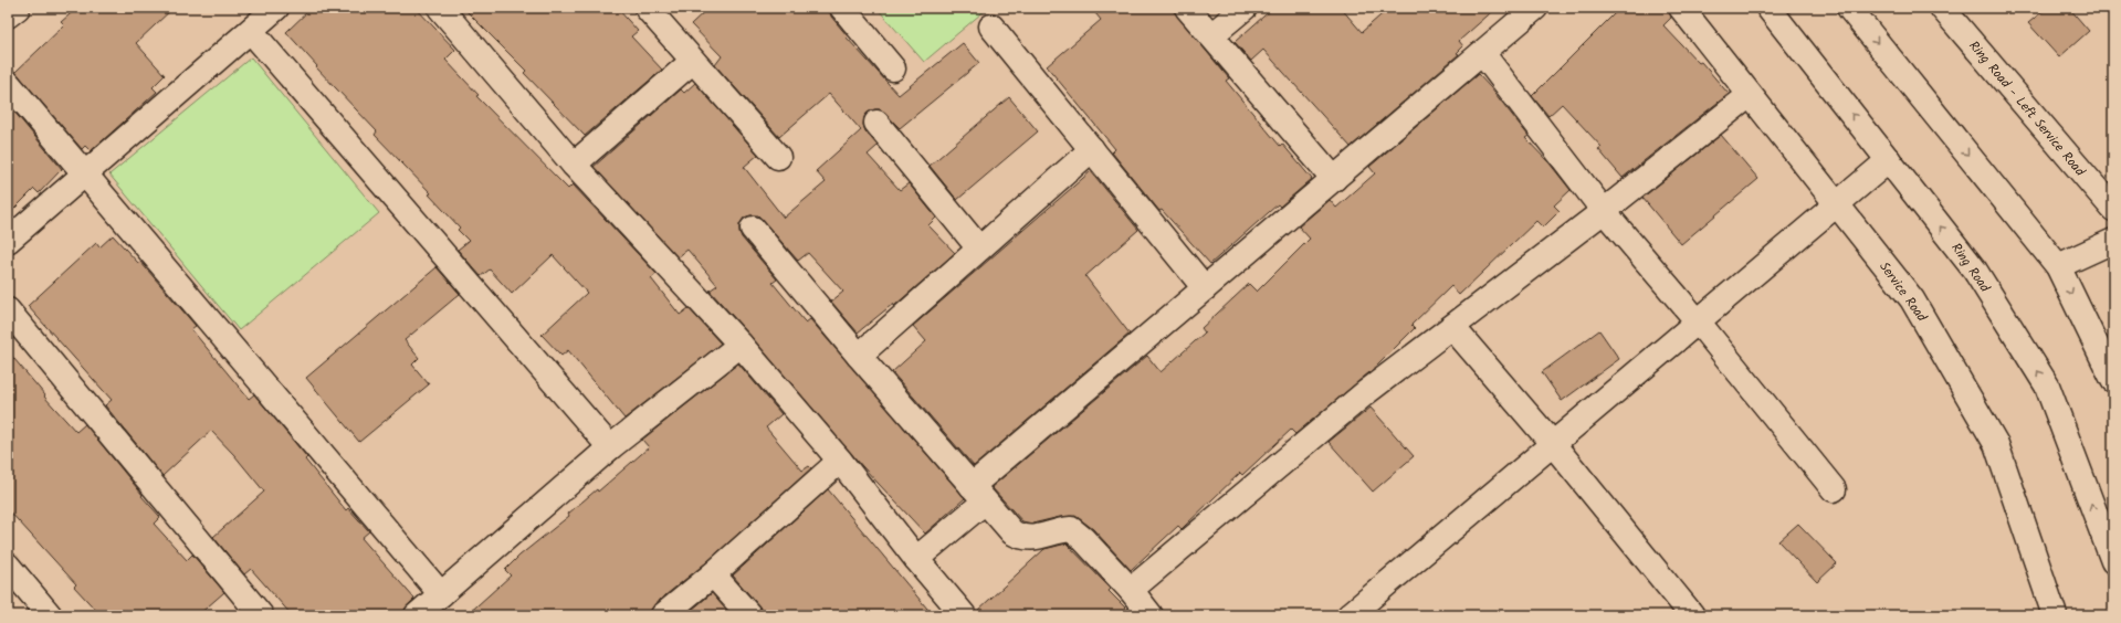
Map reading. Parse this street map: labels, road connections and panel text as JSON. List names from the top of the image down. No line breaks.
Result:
{"streets":{"street":["Ring Road - Left Service Road","Ring Road","Service Road"]}}
